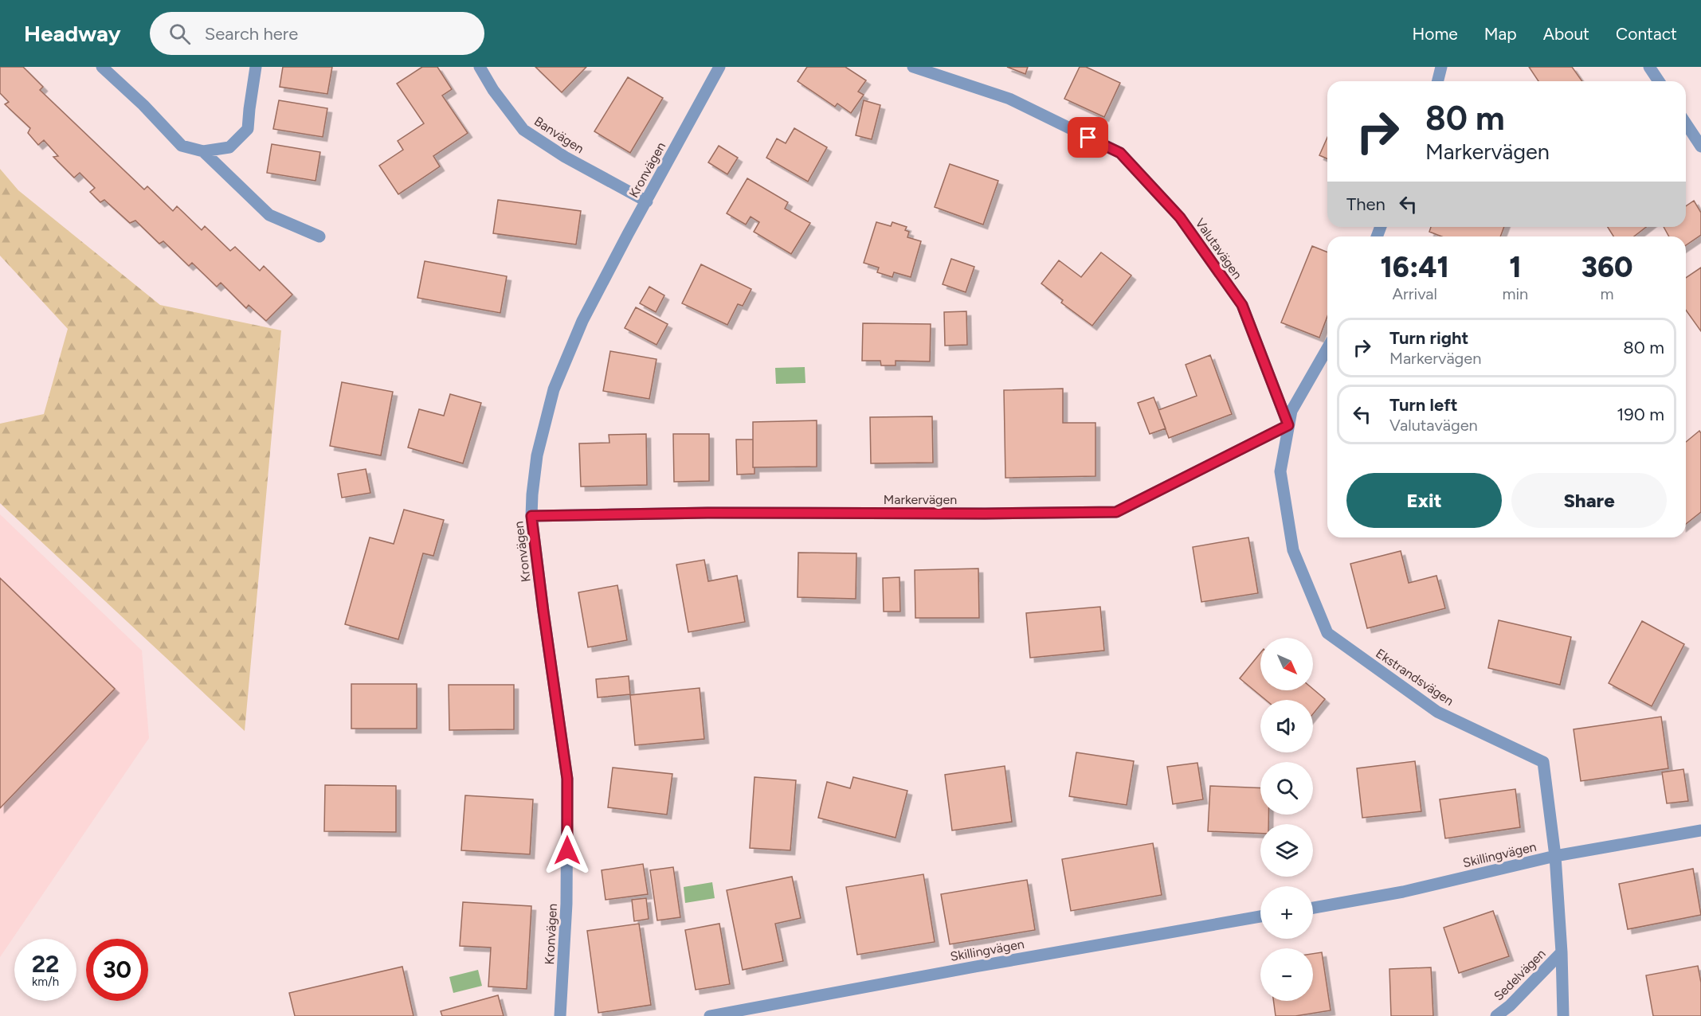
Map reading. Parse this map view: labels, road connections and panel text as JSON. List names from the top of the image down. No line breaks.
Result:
{"streets":{"street":["Banvägen","Kronvägen","Valutavägen","Markervägen","Ekstrandsvägen","Skillingvägen","Sedelvägen"]},"crossings":[["Banvägen","Kronvägen"],["Kronvägen","Markervägen"],["Valutavägen","Markervägen"],["Valutavägen","Ekstrandsvägen"],["Markervägen","Ekstrandsvägen"],["Ekstrandsvägen","Skillingvägen"],["Ekstrandsvägen","Sedelvägen"]],"north":"bottom right","page":{"header":"Headway","search":"Search here","nav":["Home","Map","About","Contact"],"turn":["80 m","Markervägen"],"then":"Then","eta":["16:41","Arrival","1","min","360","m"],"list":[{"name":"Turn right","note":"Markervägen","value":"80 m"},{"name":"Turn left","note":"Valutavägen","value":"190 m"}],"buttons":["Exit","Share"],"map_buttons":["+","−"],"speed":"22 km/h","limit":"30"}}
